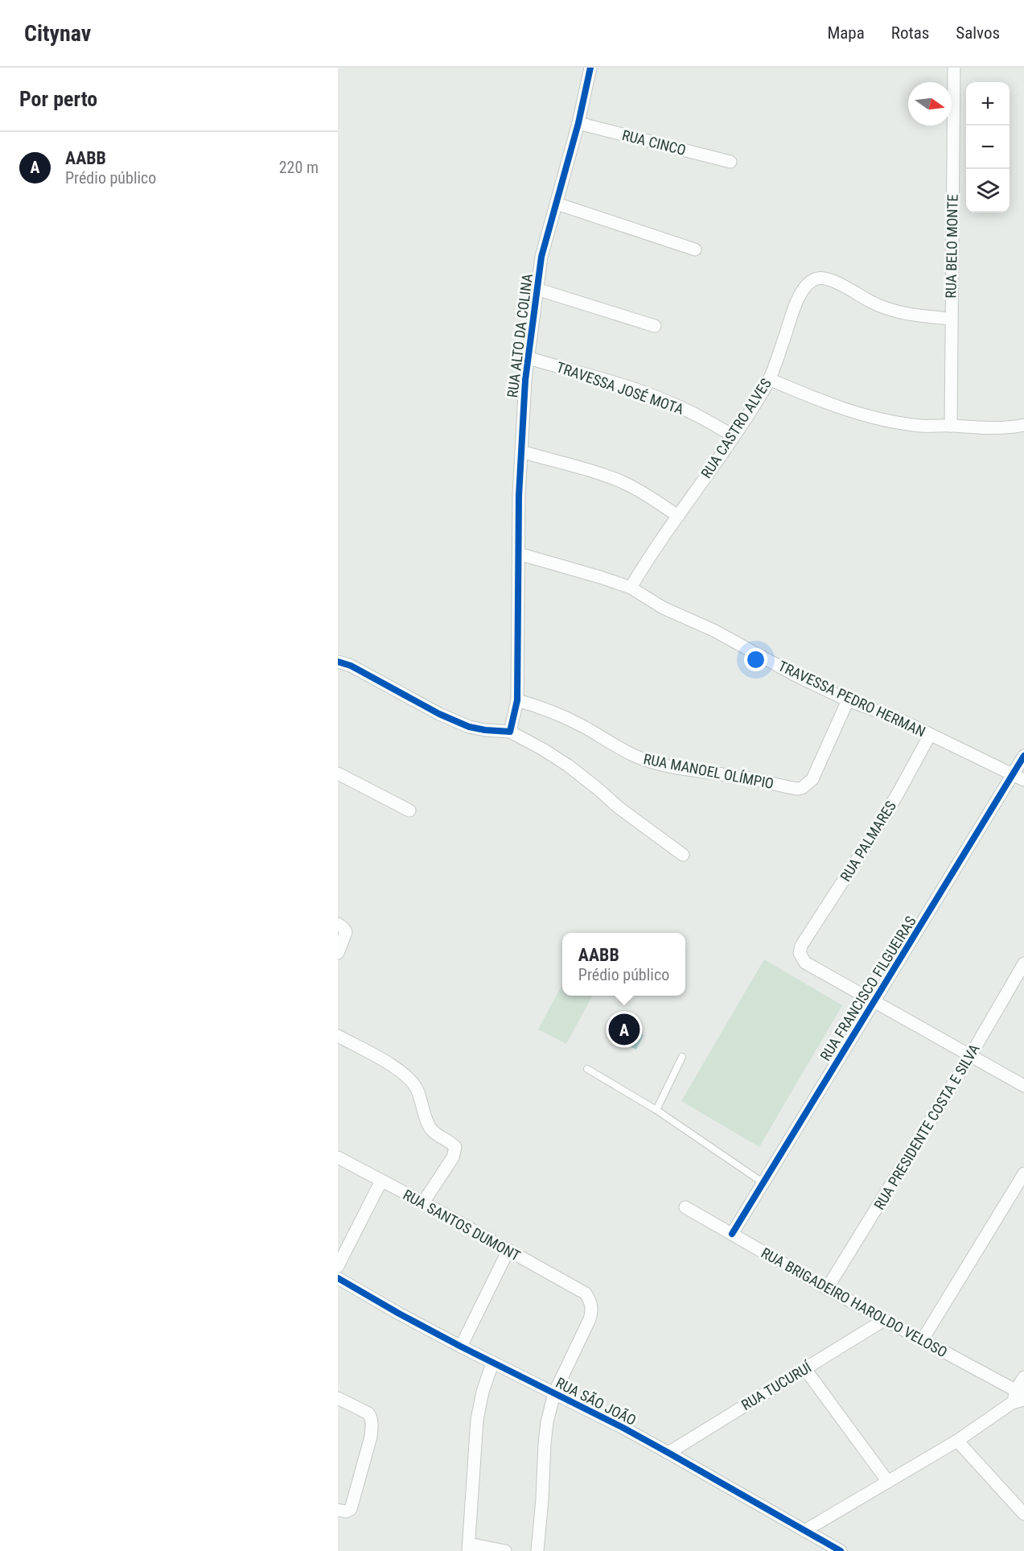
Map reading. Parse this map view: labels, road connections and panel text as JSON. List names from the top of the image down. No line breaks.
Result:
{"streets":{"street":["RUA CINCO","RUA BELO MONTE","RUA ALTO DA COLINA","TRAVESSA JOSÉ MOTA","RUA CASTRO ALVES","TRAVESSA PEDRO HERMAN","RUA MANOEL OLÍMPIO","RUA PALMARES","RUA FRANCISCO FILGUEIRAS","RUA PRESIDENTE COSTA E SILVA","RUA SANTOS DUMONT","RUA BRIGADEIRO HAROLDO VELOSO","RUA TUCURUÍ","RUA SÃO JOÃO"]},"crossings":[["RUA CINCO","RUA ALTO DA COLINA"],["RUA BELO MONTE","RUA CASTRO ALVES"],["RUA ALTO DA COLINA","TRAVESSA JOSÉ MOTA"],["RUA ALTO DA COLINA","TRAVESSA PEDRO HERMAN"],["RUA ALTO DA COLINA","RUA MANOEL OLÍMPIO"],["TRAVESSA JOSÉ MOTA","RUA CASTRO ALVES"],["RUA CASTRO ALVES","TRAVESSA PEDRO HERMAN"],["TRAVESSA PEDRO HERMAN","RUA MANOEL OLÍMPIO"],["TRAVESSA PEDRO HERMAN","RUA PALMARES"],["TRAVESSA PEDRO HERMAN","RUA FRANCISCO FILGUEIRAS"],["RUA PALMARES","RUA FRANCISCO FILGUEIRAS"],["RUA FRANCISCO FILGUEIRAS","RUA BRIGADEIRO HAROLDO VELOSO"],["RUA PRESIDENTE COSTA E SILVA","RUA BRIGADEIRO HAROLDO VELOSO"],["RUA SANTOS DUMONT","RUA SÃO JOÃO"],["RUA BRIGADEIRO HAROLDO VELOSO","RUA TUCURUÍ"],["RUA TUCURUÍ","RUA SÃO JOÃO"]],"north":"right","page":{"header":"Citynav","nav":["Mapa","Rotas","Salvos"],"heading":"Por perto","map_buttons":["+","−"],"list":[{"mark":"A","name":"AABB","note":"Prédio público","value":"220 m"}],"popup":["AABB","Prédio público"],"pins":"A"}}
